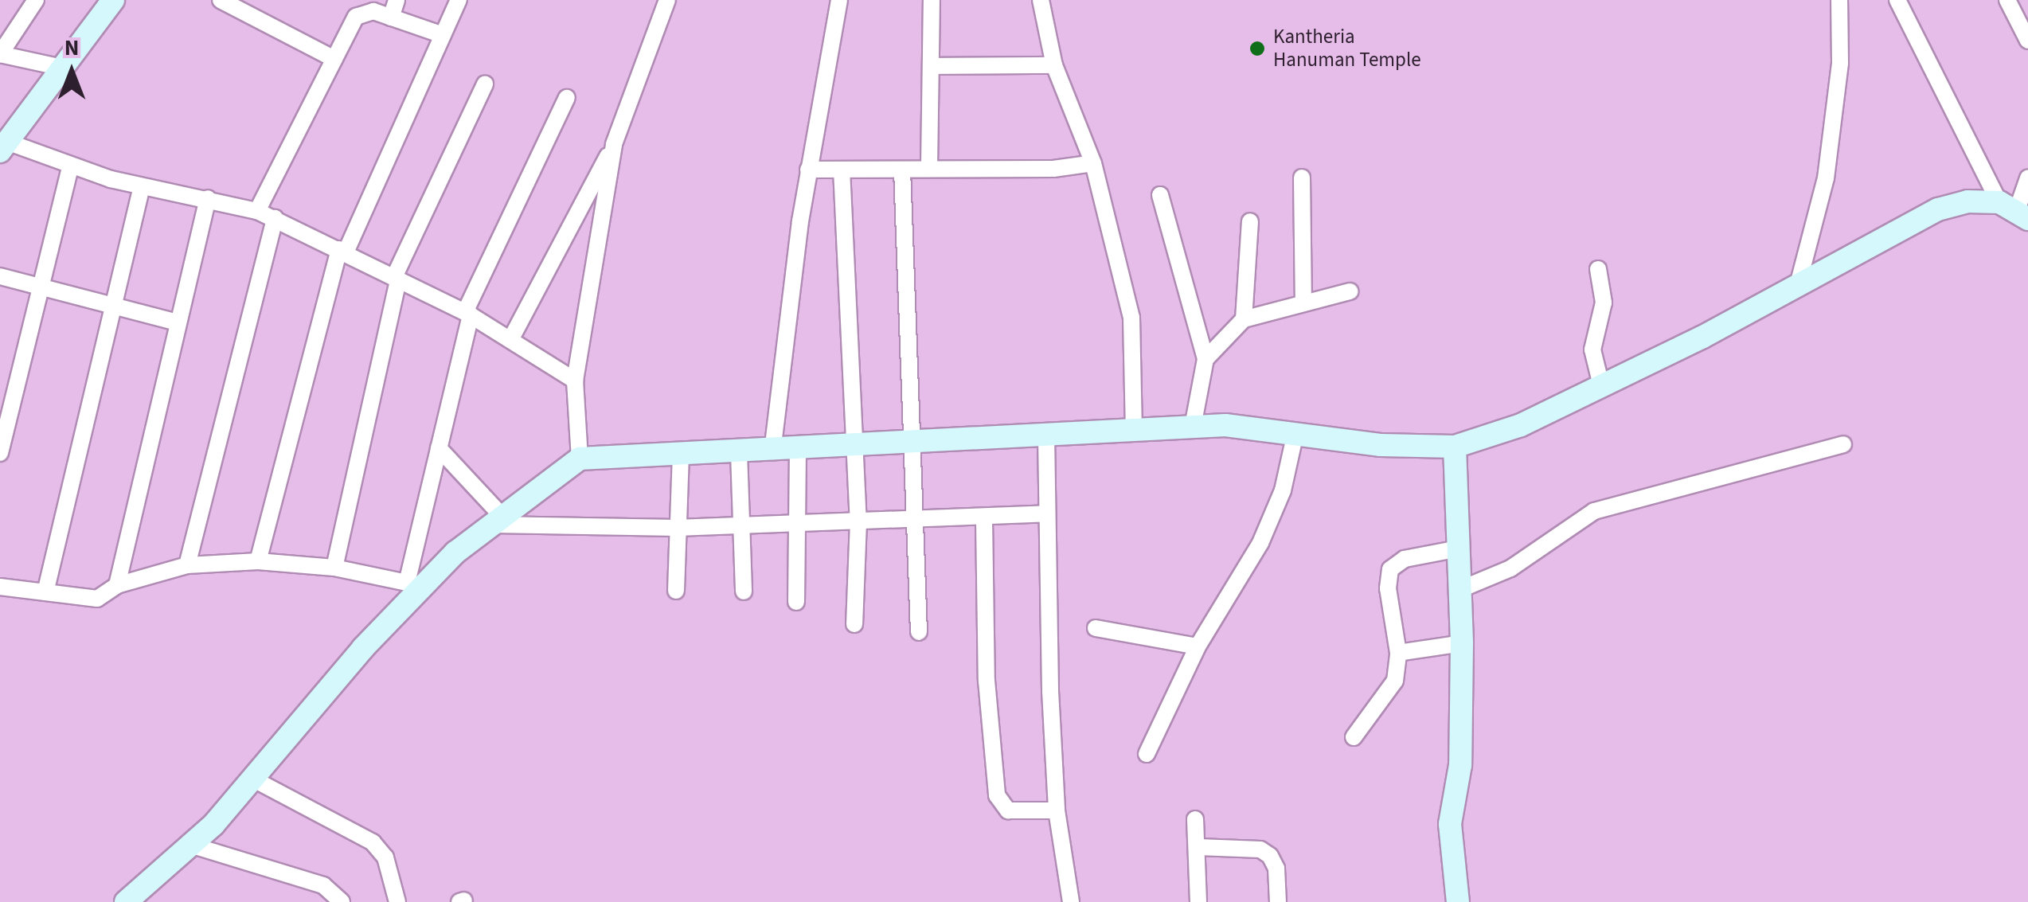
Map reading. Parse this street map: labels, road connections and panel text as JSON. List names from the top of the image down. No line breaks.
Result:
{"places":["Kantheria Hanuman Temple"],"north":"top"}
